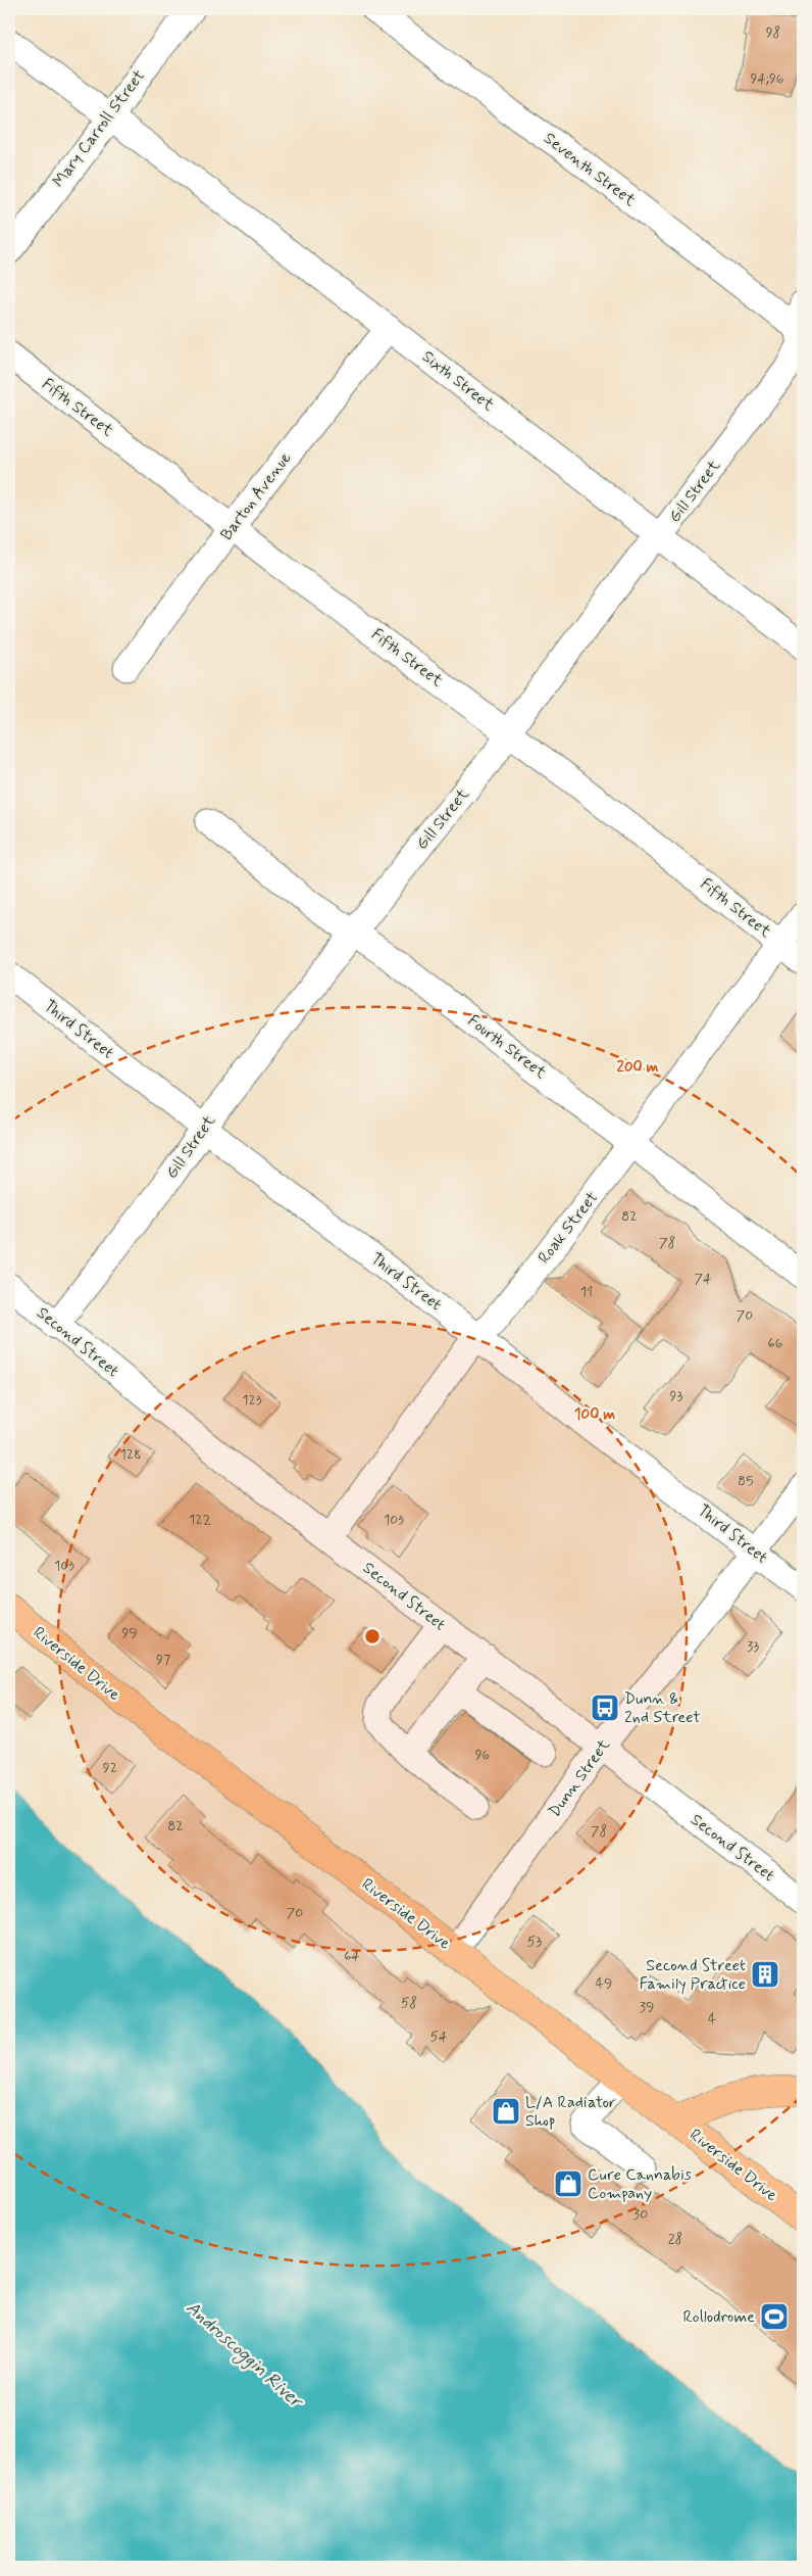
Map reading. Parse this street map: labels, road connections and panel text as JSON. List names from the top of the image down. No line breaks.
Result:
{"streets":{"main road":["Riverside Drive"],"street":["Mary Carroll Street","Seventh Street","Sixth Street","Fifth Street","Gill Street","Barton Avenue","Third Street","Fourth Street","Roak Street","Second Street","Dunn Street"]},"crossings":[["Mary Carroll Street","Sixth Street"],["Seventh Street","Gill Street"],["Sixth Street","Gill Street"],["Sixth Street","Barton Avenue"],["Fifth Street","Gill Street"],["Fifth Street","Barton Avenue"],["Fifth Street","Roak Street"],["Gill Street","Third Street"],["Gill Street","Fourth Street"],["Gill Street","Second Street"],["Third Street","Roak Street"],["Third Street","Dunn Street"],["Fourth Street","Roak Street"],["Roak Street","Second Street"],["Second Street","Dunn Street"],["Riverside Drive","Dunn Street"]],"water":["Androscoggin River"],"places":{"bus stop":["Dunn & 2nd Street"],"building":["Second Street Family Practice"],"shop":["L/A Radiator Shop","Cure Cannabis Company"],"sports":["Rollodrome"]},"house_numbers":["98","94;96","82","78","74","11","70","66","93","123","128","85","122","103","103","99","33","97","96","92","82","78","70","53","64","49","58","39","4","54","30","28"],"rings":["200 m","100 m"]}
